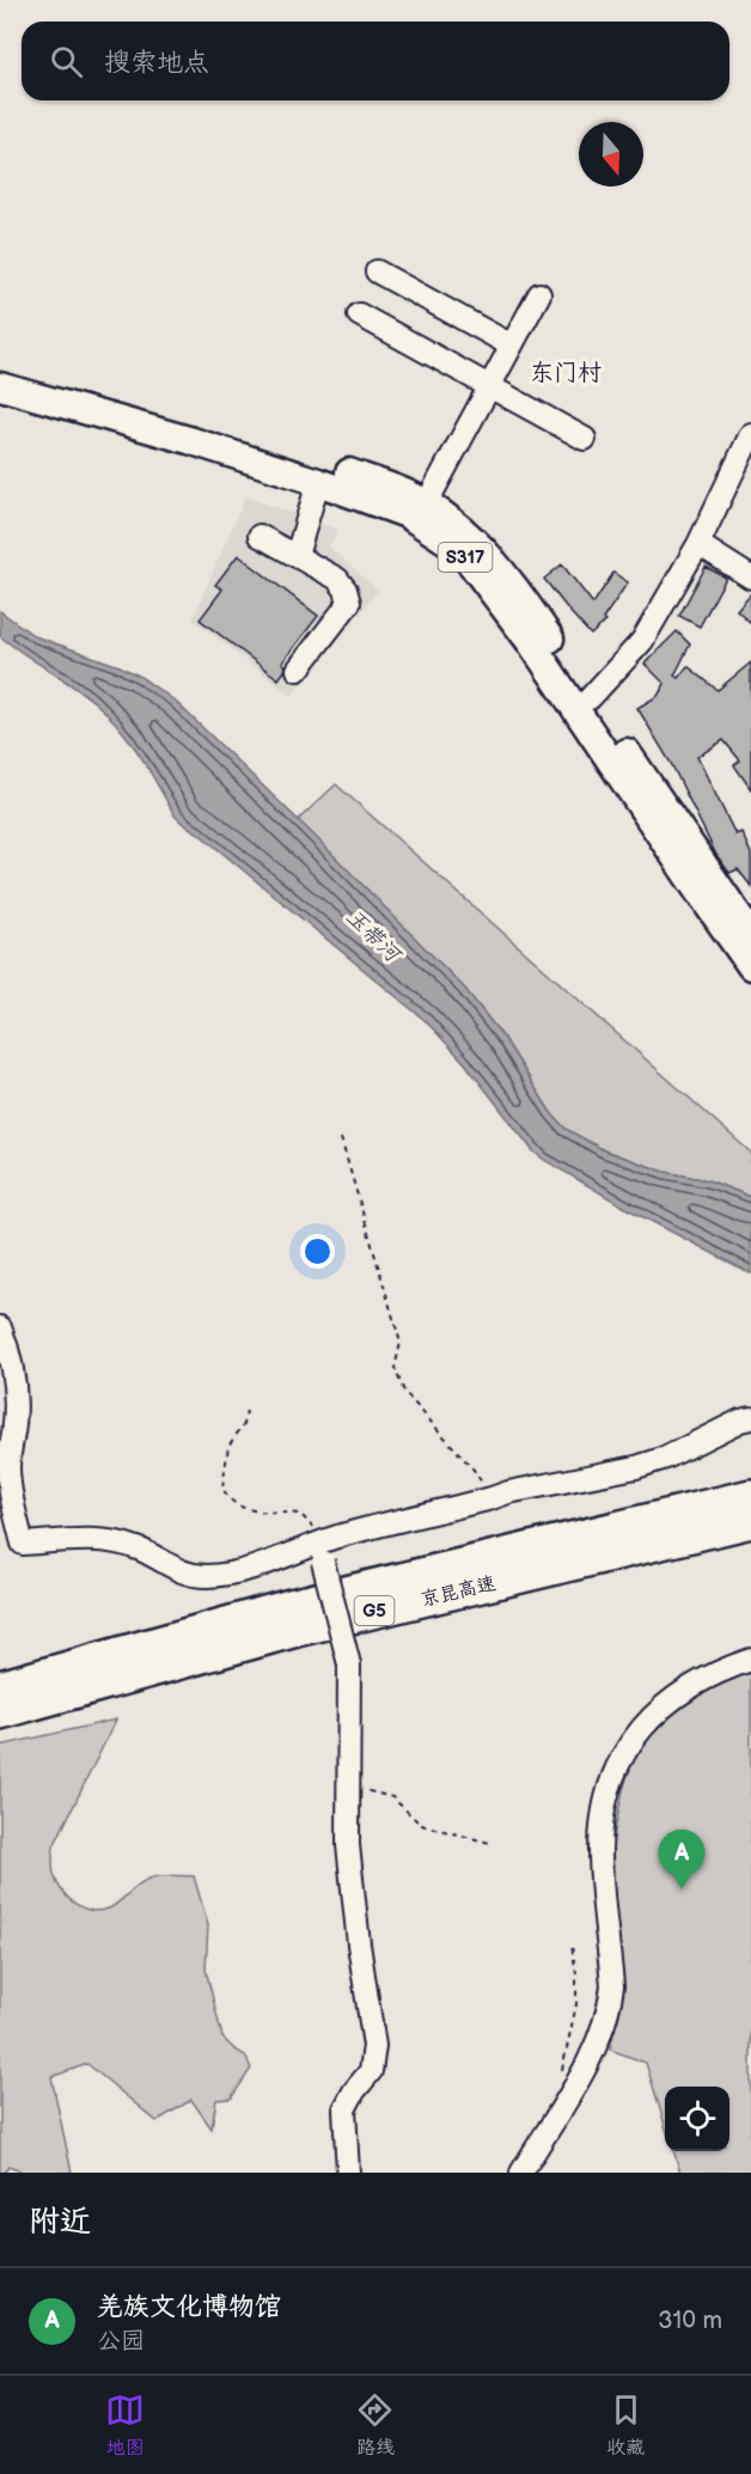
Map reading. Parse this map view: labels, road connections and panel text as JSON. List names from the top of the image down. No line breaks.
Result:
{"streets":{"highway":["京昆高速","G5"],"main road":["S317"]},"districts":["东门村"],"water":["玉带河"],"north":"bottom","page":{"search":"搜索地点","pins":"A","heading":"附近","list":[{"mark":"A","name":"羌族文化博物馆","note":"公园","value":"310 m"}],"nav":["地图","路线","收藏"]}}
